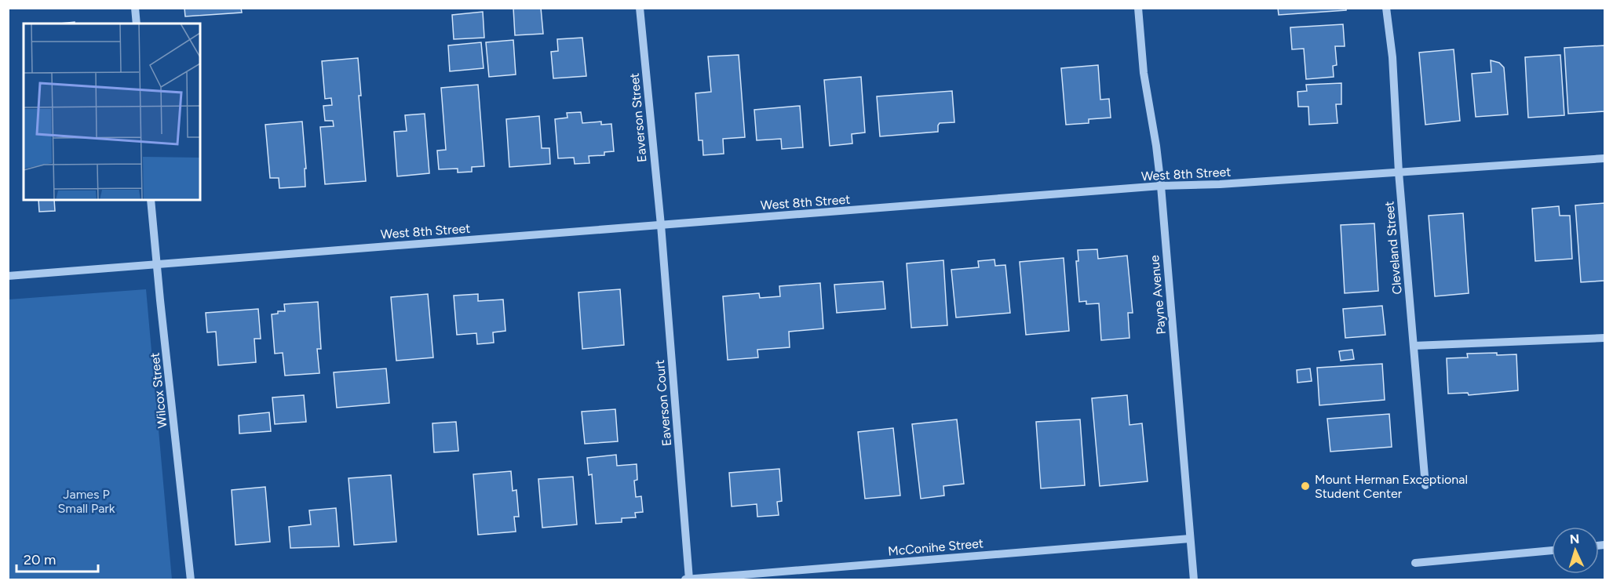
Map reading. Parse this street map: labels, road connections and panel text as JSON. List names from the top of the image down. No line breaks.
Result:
{"streets":{"street":["Eaverson Street","West 8th Street","Cleveland Street","Payne Avenue","Wilcox Street","Eaverson Court","McConihe Street"]},"crossings":[["Eaverson Street","West 8th Street"],["Eaverson Street","Eaverson Court"],["West 8th Street","Cleveland Street"],["West 8th Street","Payne Avenue"],["West 8th Street","Wilcox Street"],["West 8th Street","Eaverson Court"],["Payne Avenue","McConihe Street"],["Eaverson Court","McConihe Street"]],"parks":["James P Small Park"],"places":["Mount Herman Exceptional Student Center"],"scale_bar":"20 m","north":"top"}
